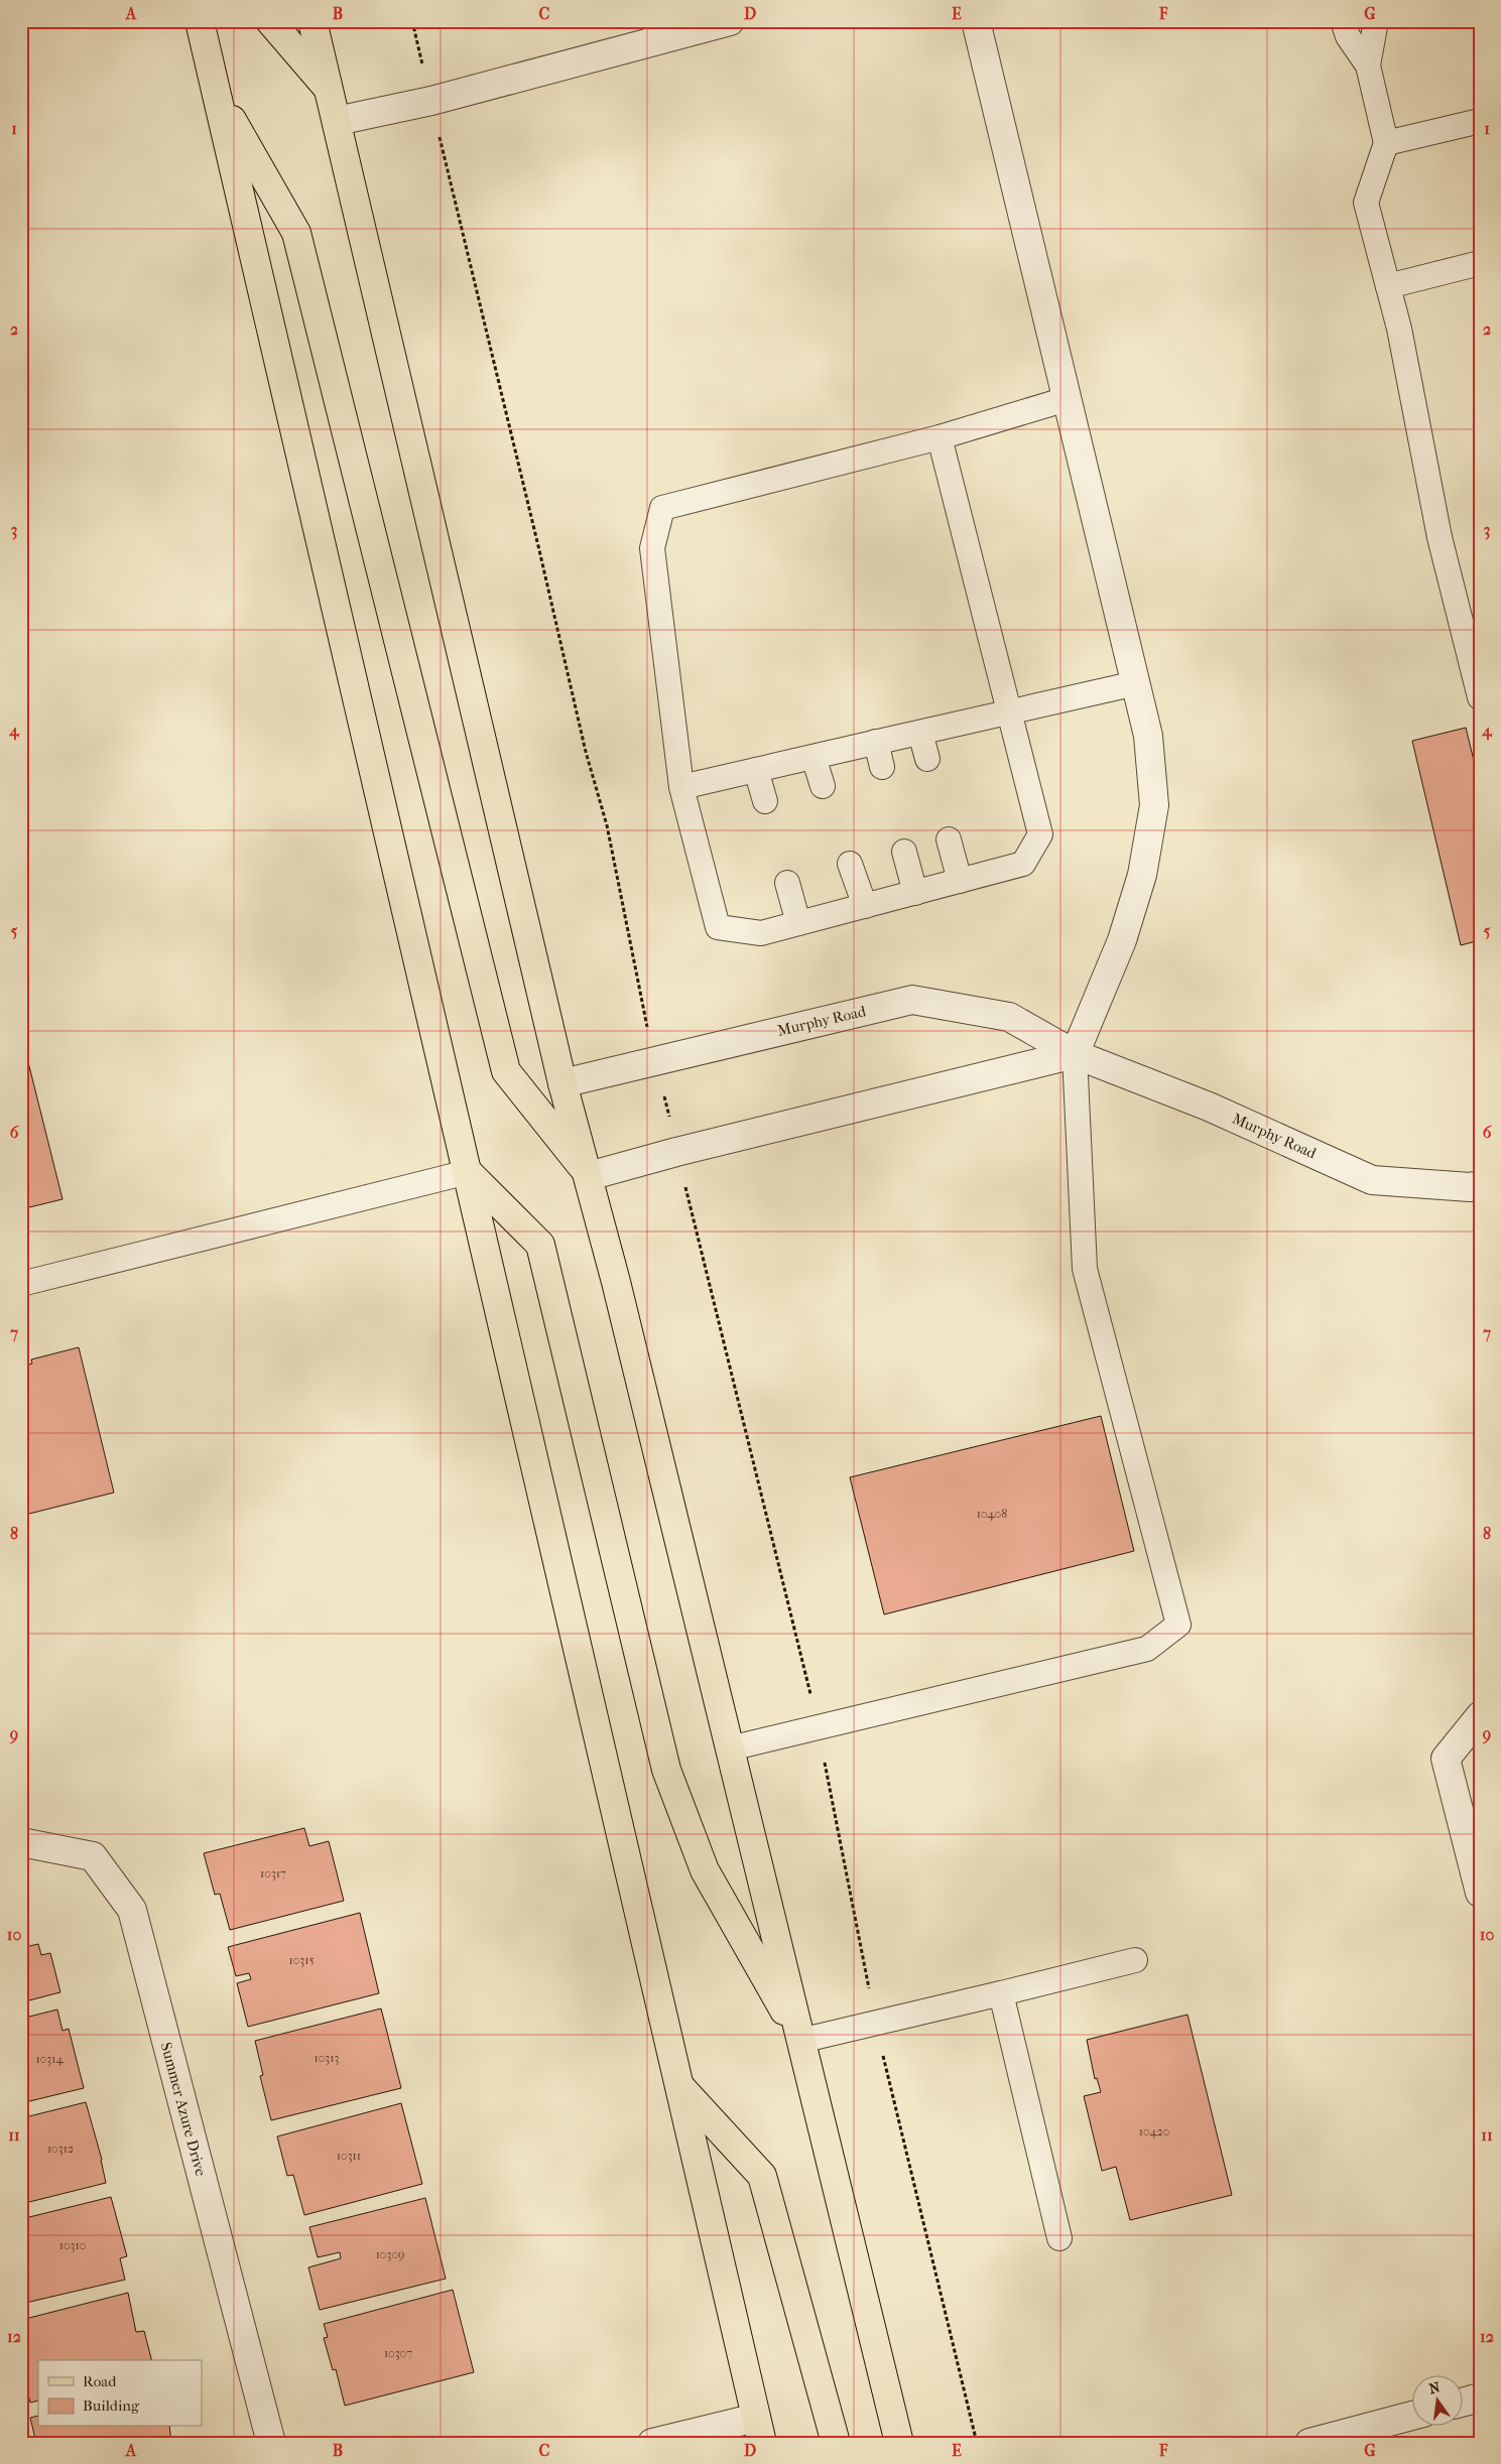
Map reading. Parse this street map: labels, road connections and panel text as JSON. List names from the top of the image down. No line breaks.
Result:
{"streets":{"street":["Murphy Road","Summer Azure Drive"]},"house_numbers":["10408","10317","10315","10313","10314","10420","10312","10311","10310","10309","10307"],"legend":["Road","Building"],"north":"top","grid":{"columns":["A","B","C","D","E","F","G"],"rows":["1","2","3","4","5","6","7","8","9","10","11","12"]}}
